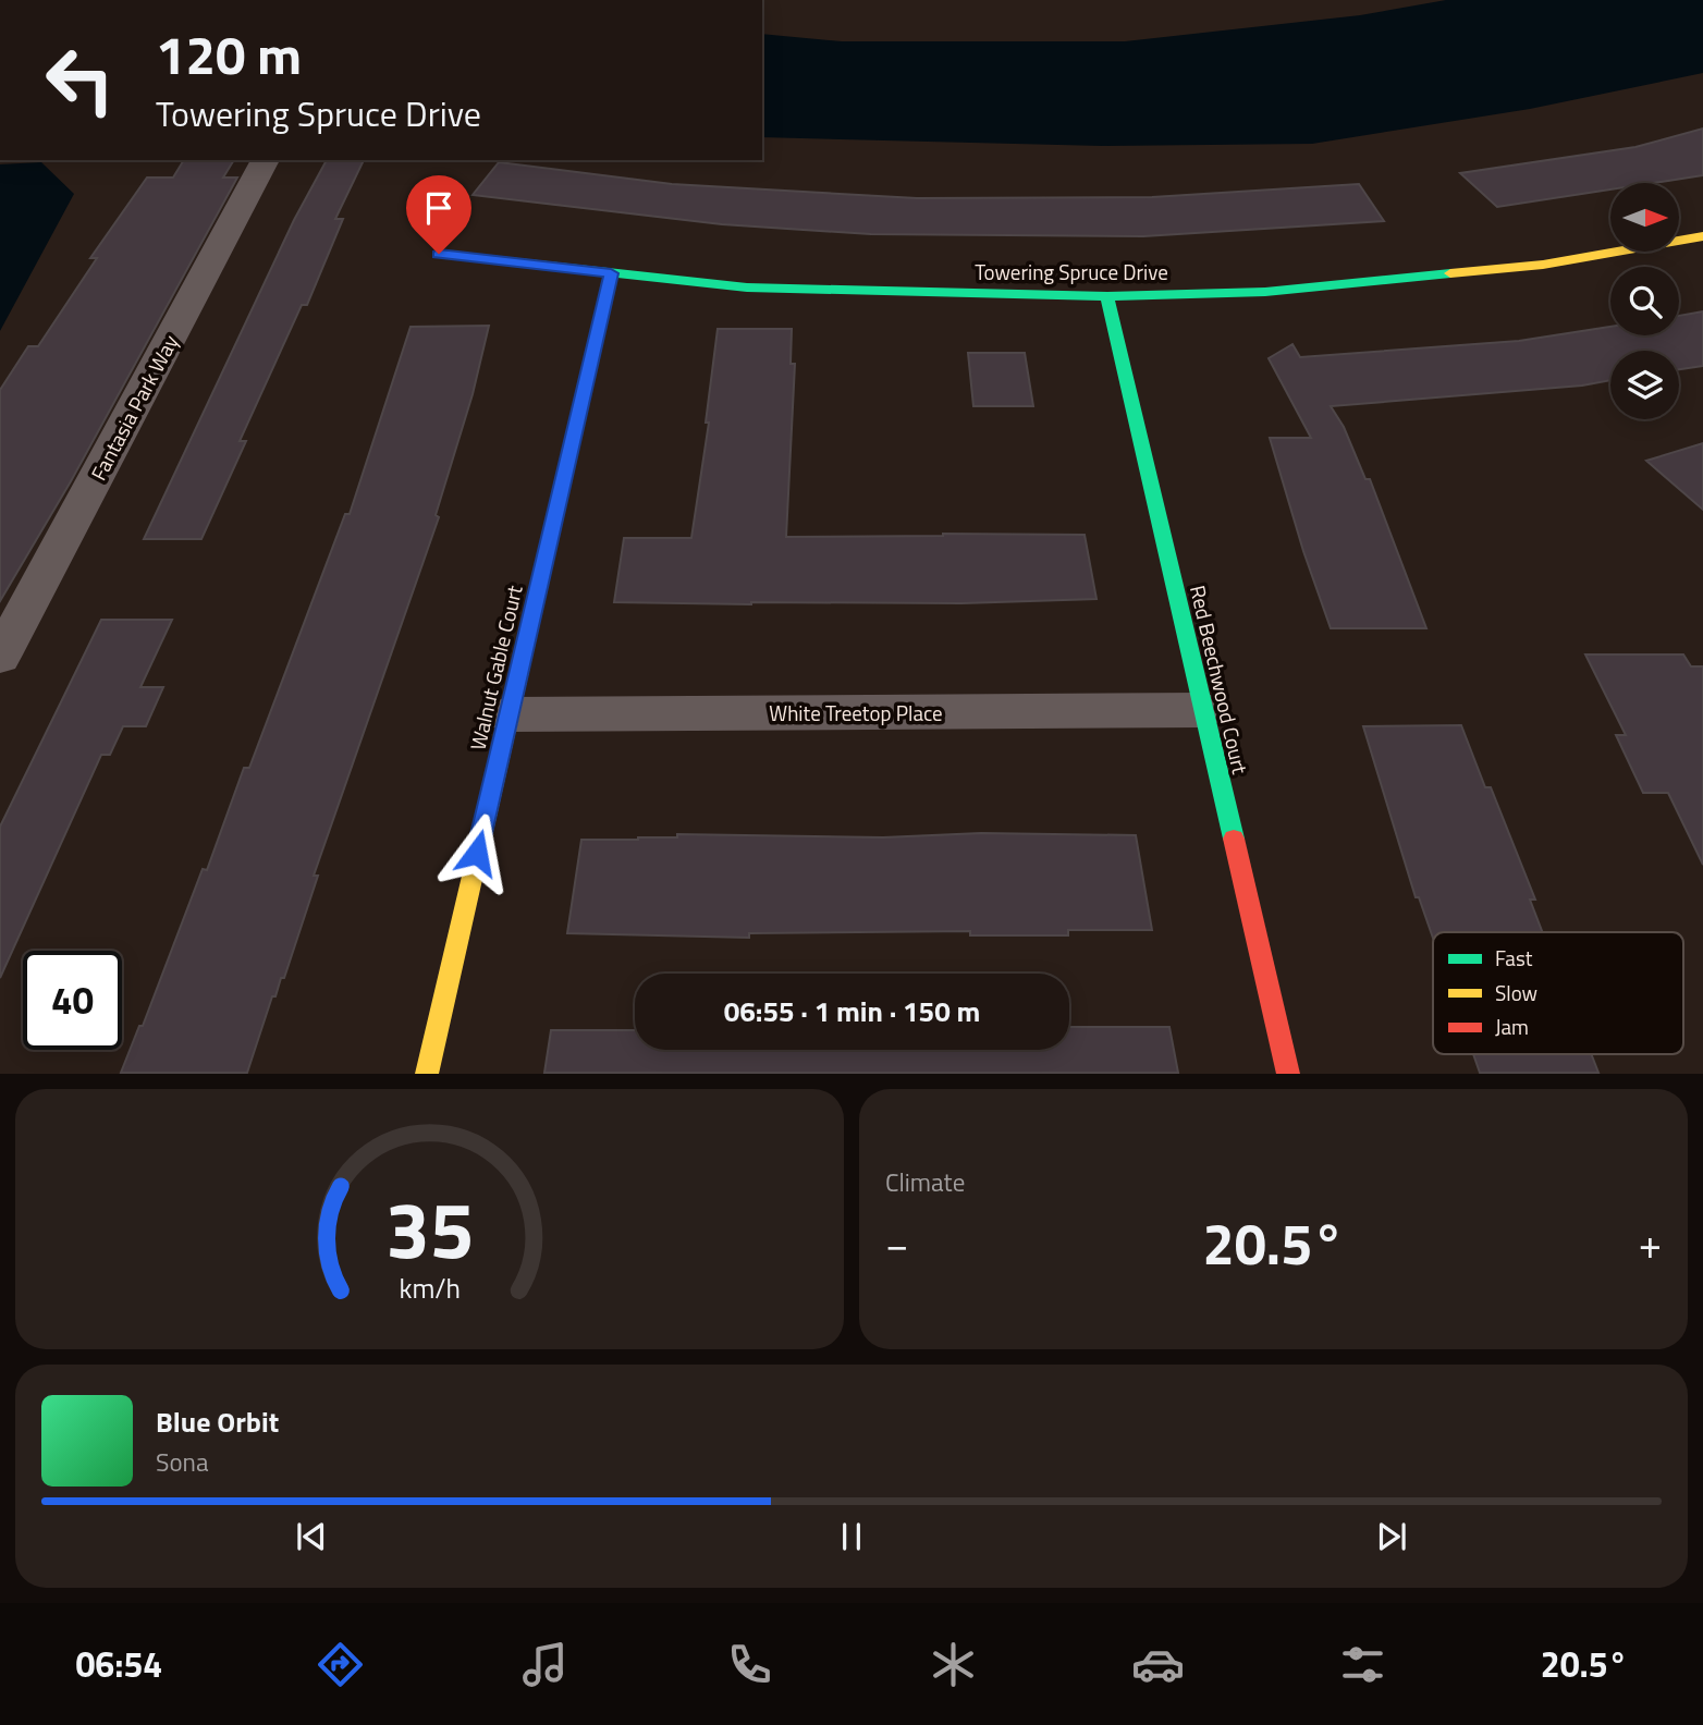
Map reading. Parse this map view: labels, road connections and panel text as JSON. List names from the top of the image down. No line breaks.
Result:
{"streets":{"street":["Towering Spruce Drive","Fantasia Park Way","Walnut Gable Court","Red Beechwood Court","White Treetop Place"]},"crossings":[["Towering Spruce Drive","Walnut Gable Court"],["Towering Spruce Drive","Red Beechwood Court"],["Walnut Gable Court","White Treetop Place"],["Red Beechwood Court","White Treetop Place"]],"legend":["Fast","Slow","Jam"],"north":"right","page":{"turn":["120 m","Towering Spruce Drive"],"limit":"40","trip":"06:55 · 1 min · 150 m","tile":"Climate","heat":["−","20.5°","+"],"song":["Blue Orbit","Sona"],"tabs":["06:54","20.5°"],"gauge":["35","km/h"]}}
